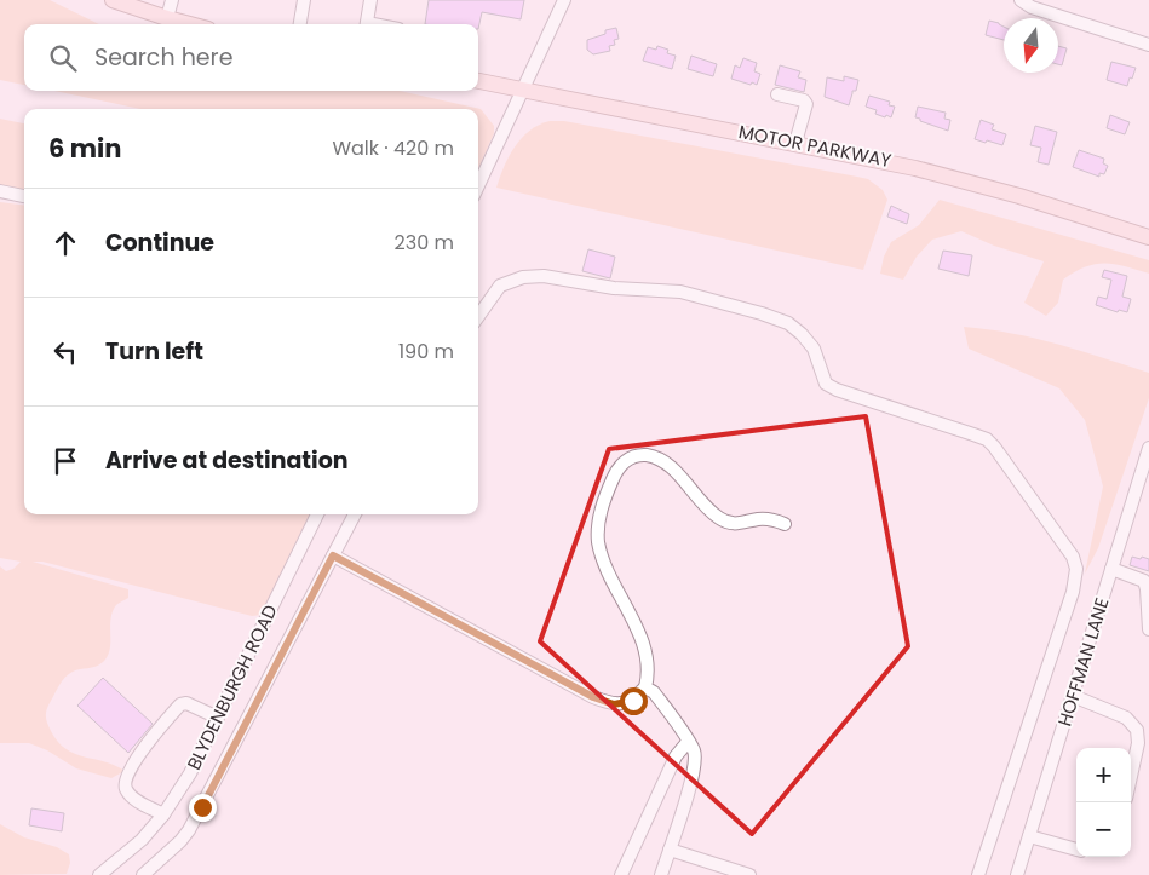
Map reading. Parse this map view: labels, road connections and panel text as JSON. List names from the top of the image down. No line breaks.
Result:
{"streets":{"main road":["MOTOR PARKWAY"],"street":["HOFFMAN LANE","BLYDENBURGH ROAD"]},"north":"bottom","page":{"search":"Search here","heading":["6 min","Walk · 420 m"],"list":[["Continue","230 m"],["Turn left","190 m"],"Arrive at destination"],"map_buttons":["+","−"]}}
